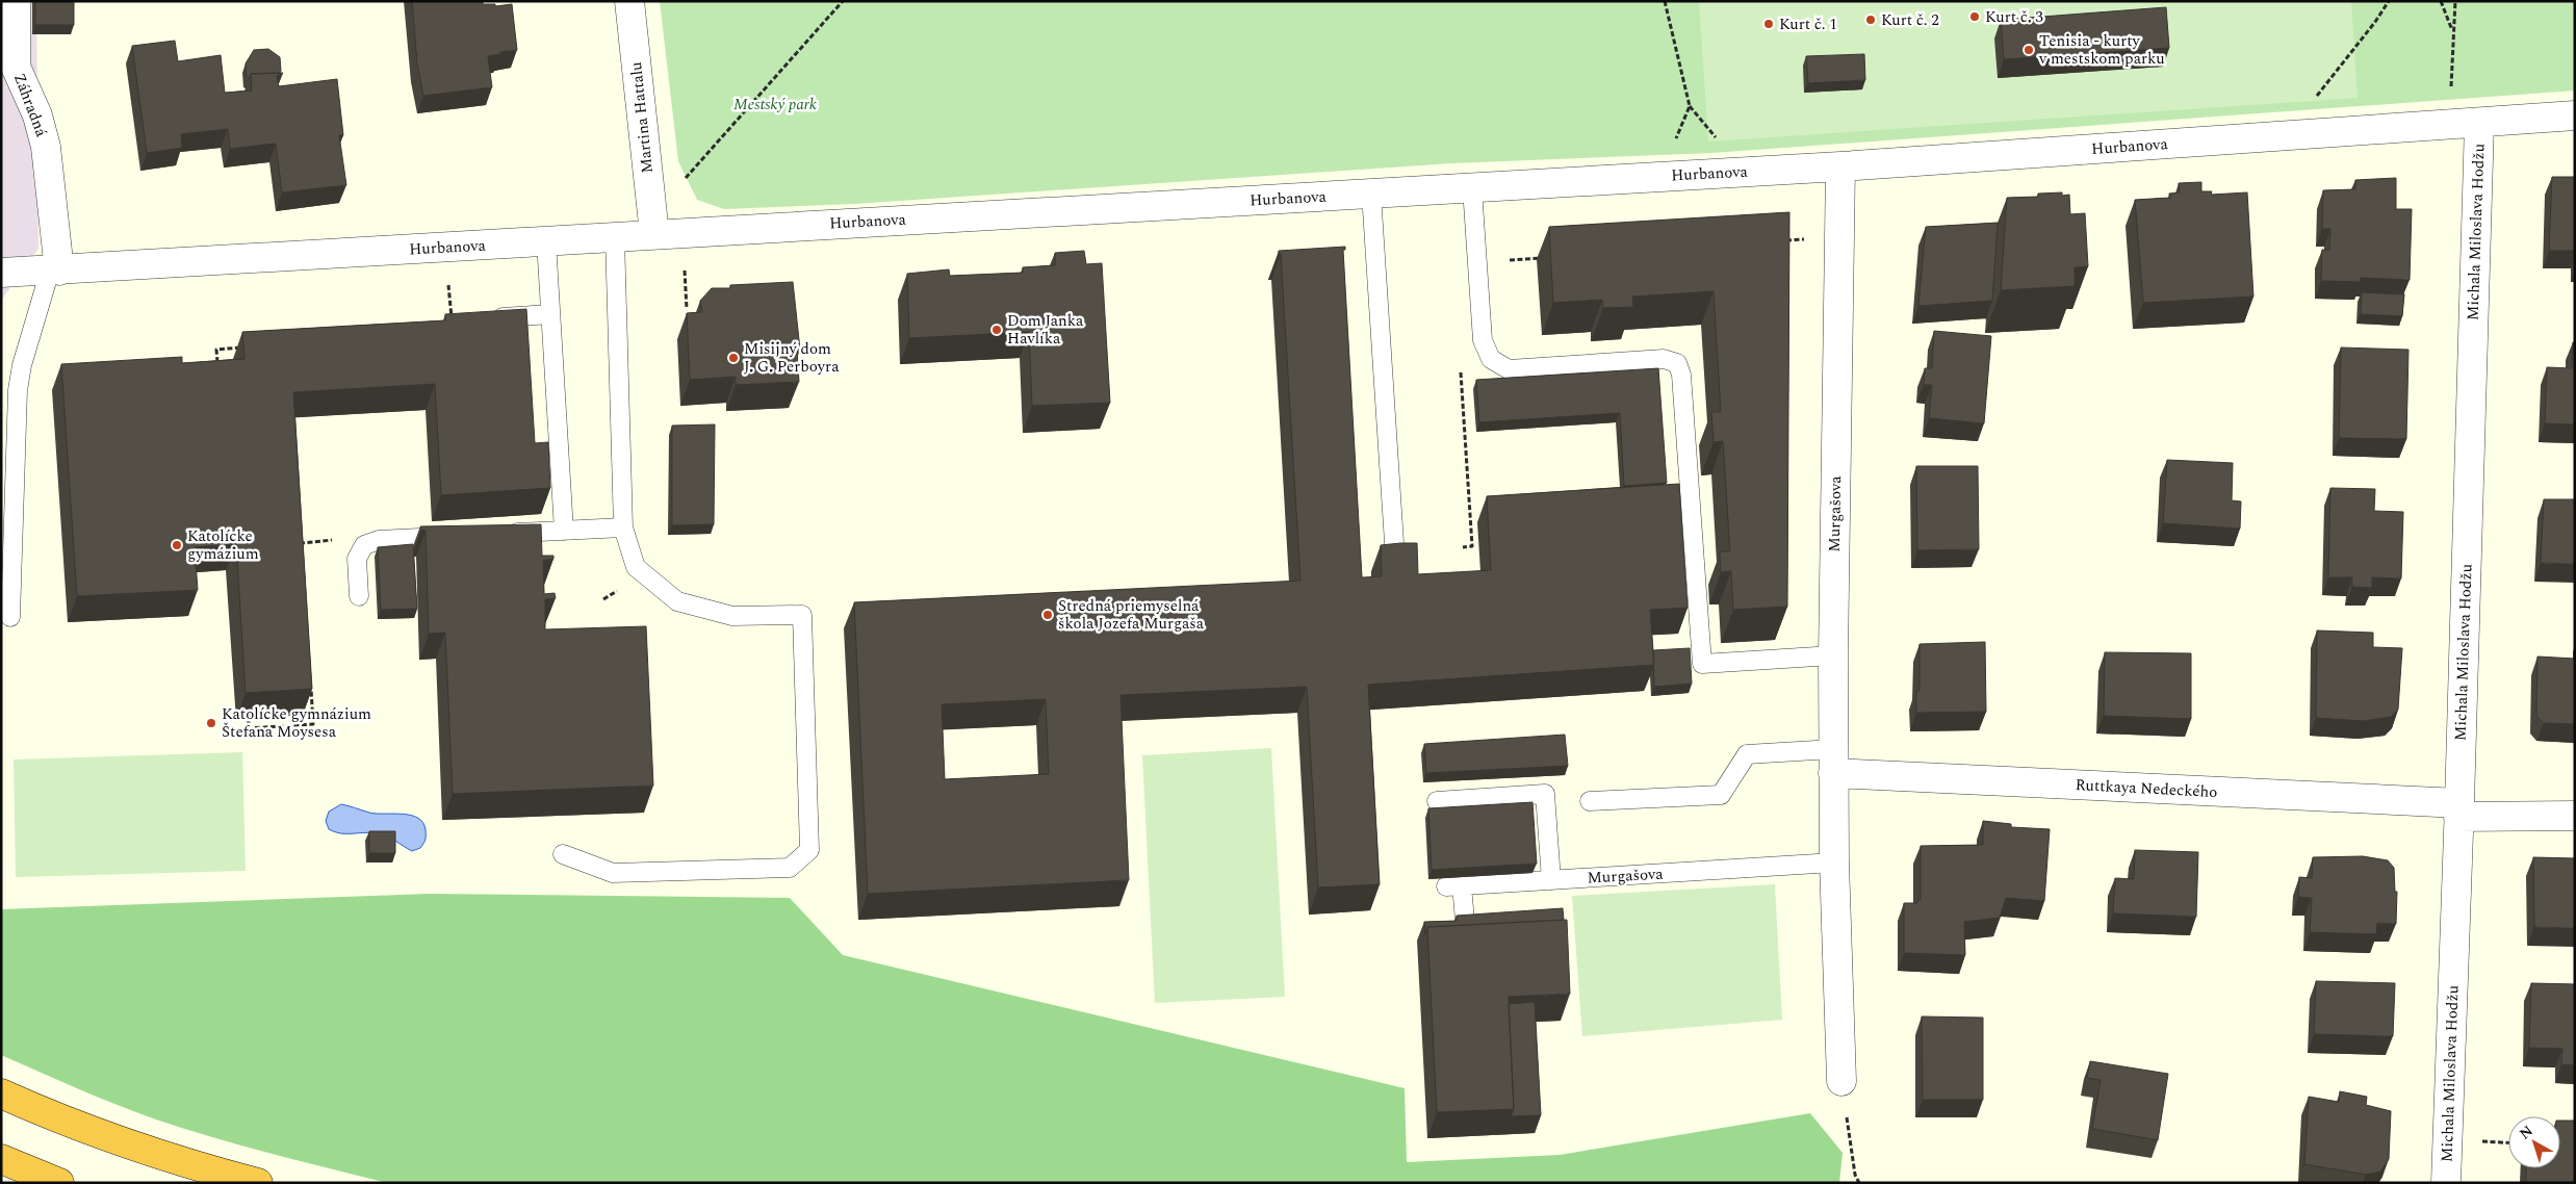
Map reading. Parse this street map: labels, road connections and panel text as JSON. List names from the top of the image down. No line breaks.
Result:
{"streets":{"street":["Záhradná","Martina Hattalu","Hurbanova","Michala Miloslava Hodžu","Murgašova","Ruttkaya Nedeckého"]},"crossings":[["Záhradná","Hurbanova"],["Martina Hattalu","Hurbanova"],["Hurbanova","Michala Miloslava Hodžu"],["Hurbanova","Murgašova"],["Michala Miloslava Hodžu","Ruttkaya Nedeckého"],["Murgašova","Ruttkaya Nedeckého"]],"parks":["Mestský park"],"places":["Kurt č. 3","Kurt č. 2","Kurt č. 1","Tenisia - kurty v mestskom parku","Dom Janka Havlíka","Misijný dom J. G. Perboyra","Katolícke gymázium","Stredná priemyselná škola Jozefa Murgaša","Katolícke gymnázium Štefana Moysesa"],"north":"top left"}
